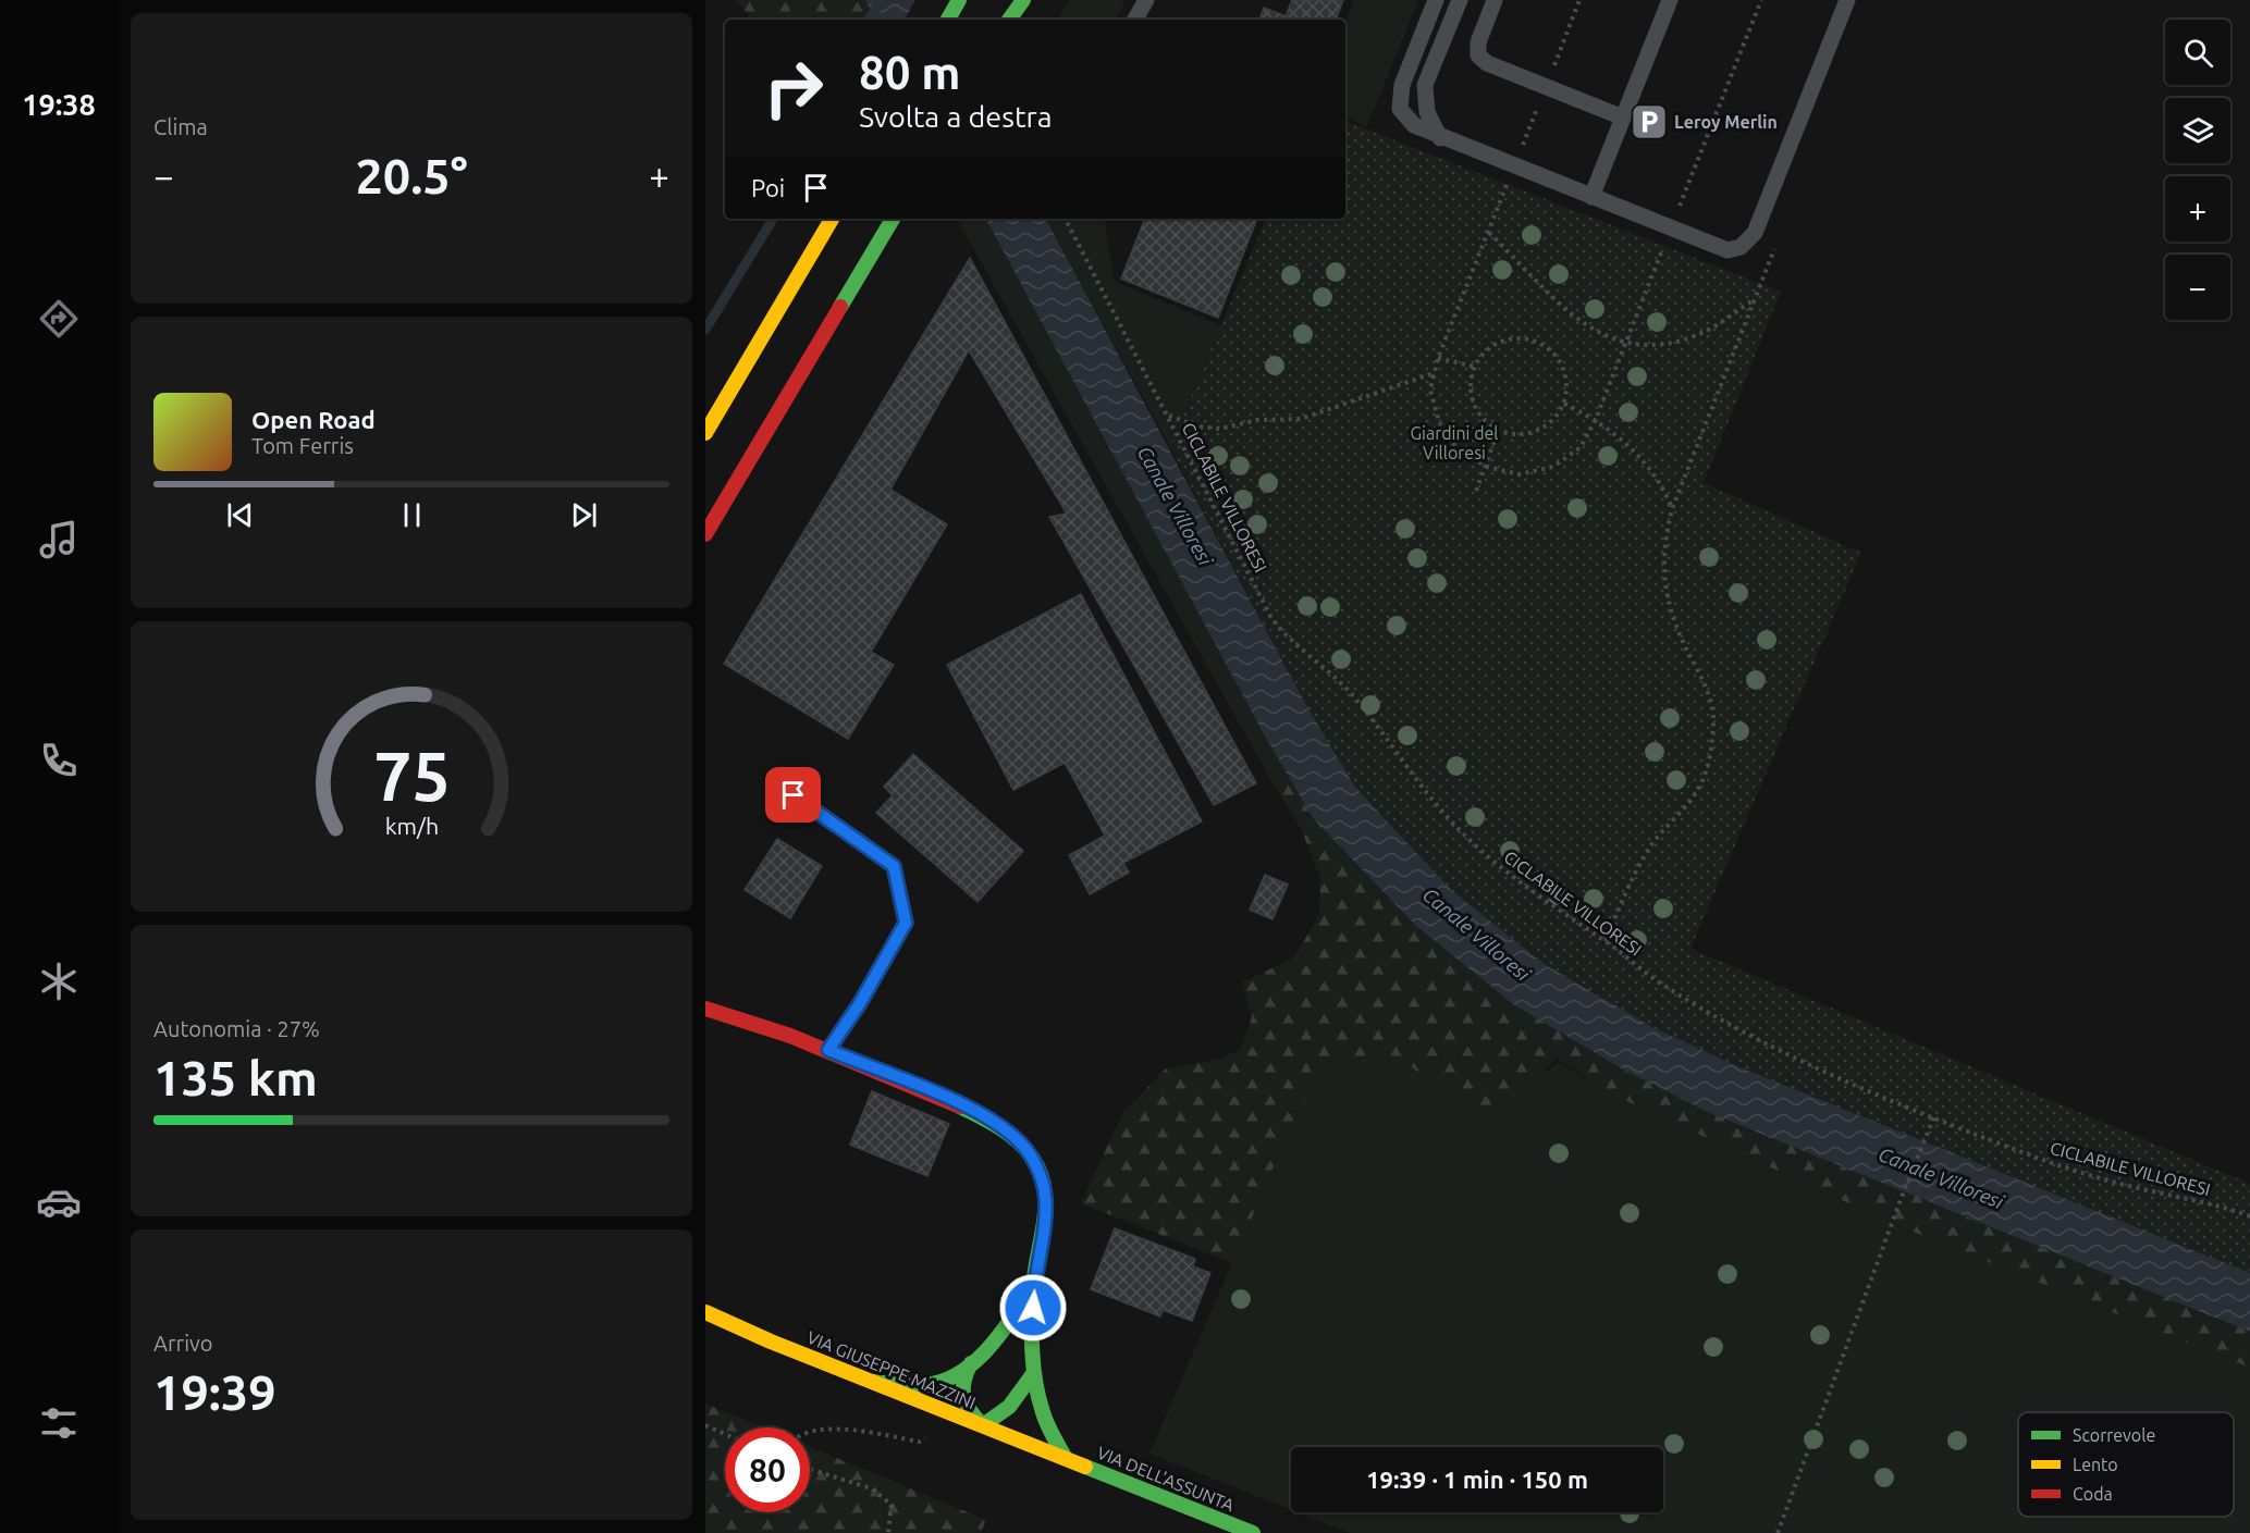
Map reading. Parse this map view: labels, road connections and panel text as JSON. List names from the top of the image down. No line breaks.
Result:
{"streets":{"main road":["VIA GIUSEPPE MAZZINI","VIA DELL'ASSUNTA"],"path":["CICLABILE VILLORESI"]},"crossings":[["VIA GIUSEPPE MAZZINI","VIA DELL'ASSUNTA"]],"water":["Canale Villoresi"],"parks":["Giardini del Villoresi"],"places":{"parking":["Leroy Merlin"]},"legend":["Scorrevole","Lento","Coda"],"page":{"tabs":"19:38","tile":["Clima",["Autonomia · 27%","135 km"],["Arrivo","19:39"]],"map_buttons":["+","−"],"turn":["80 m","Svolta a destra"],"heat":["−","20.5°","+"],"then":"Poi","song":["Open Road","Tom Ferris"],"limit":"80","trip":"19:39 · 1 min · 150 m","gauge":["75","km/h"]}}
